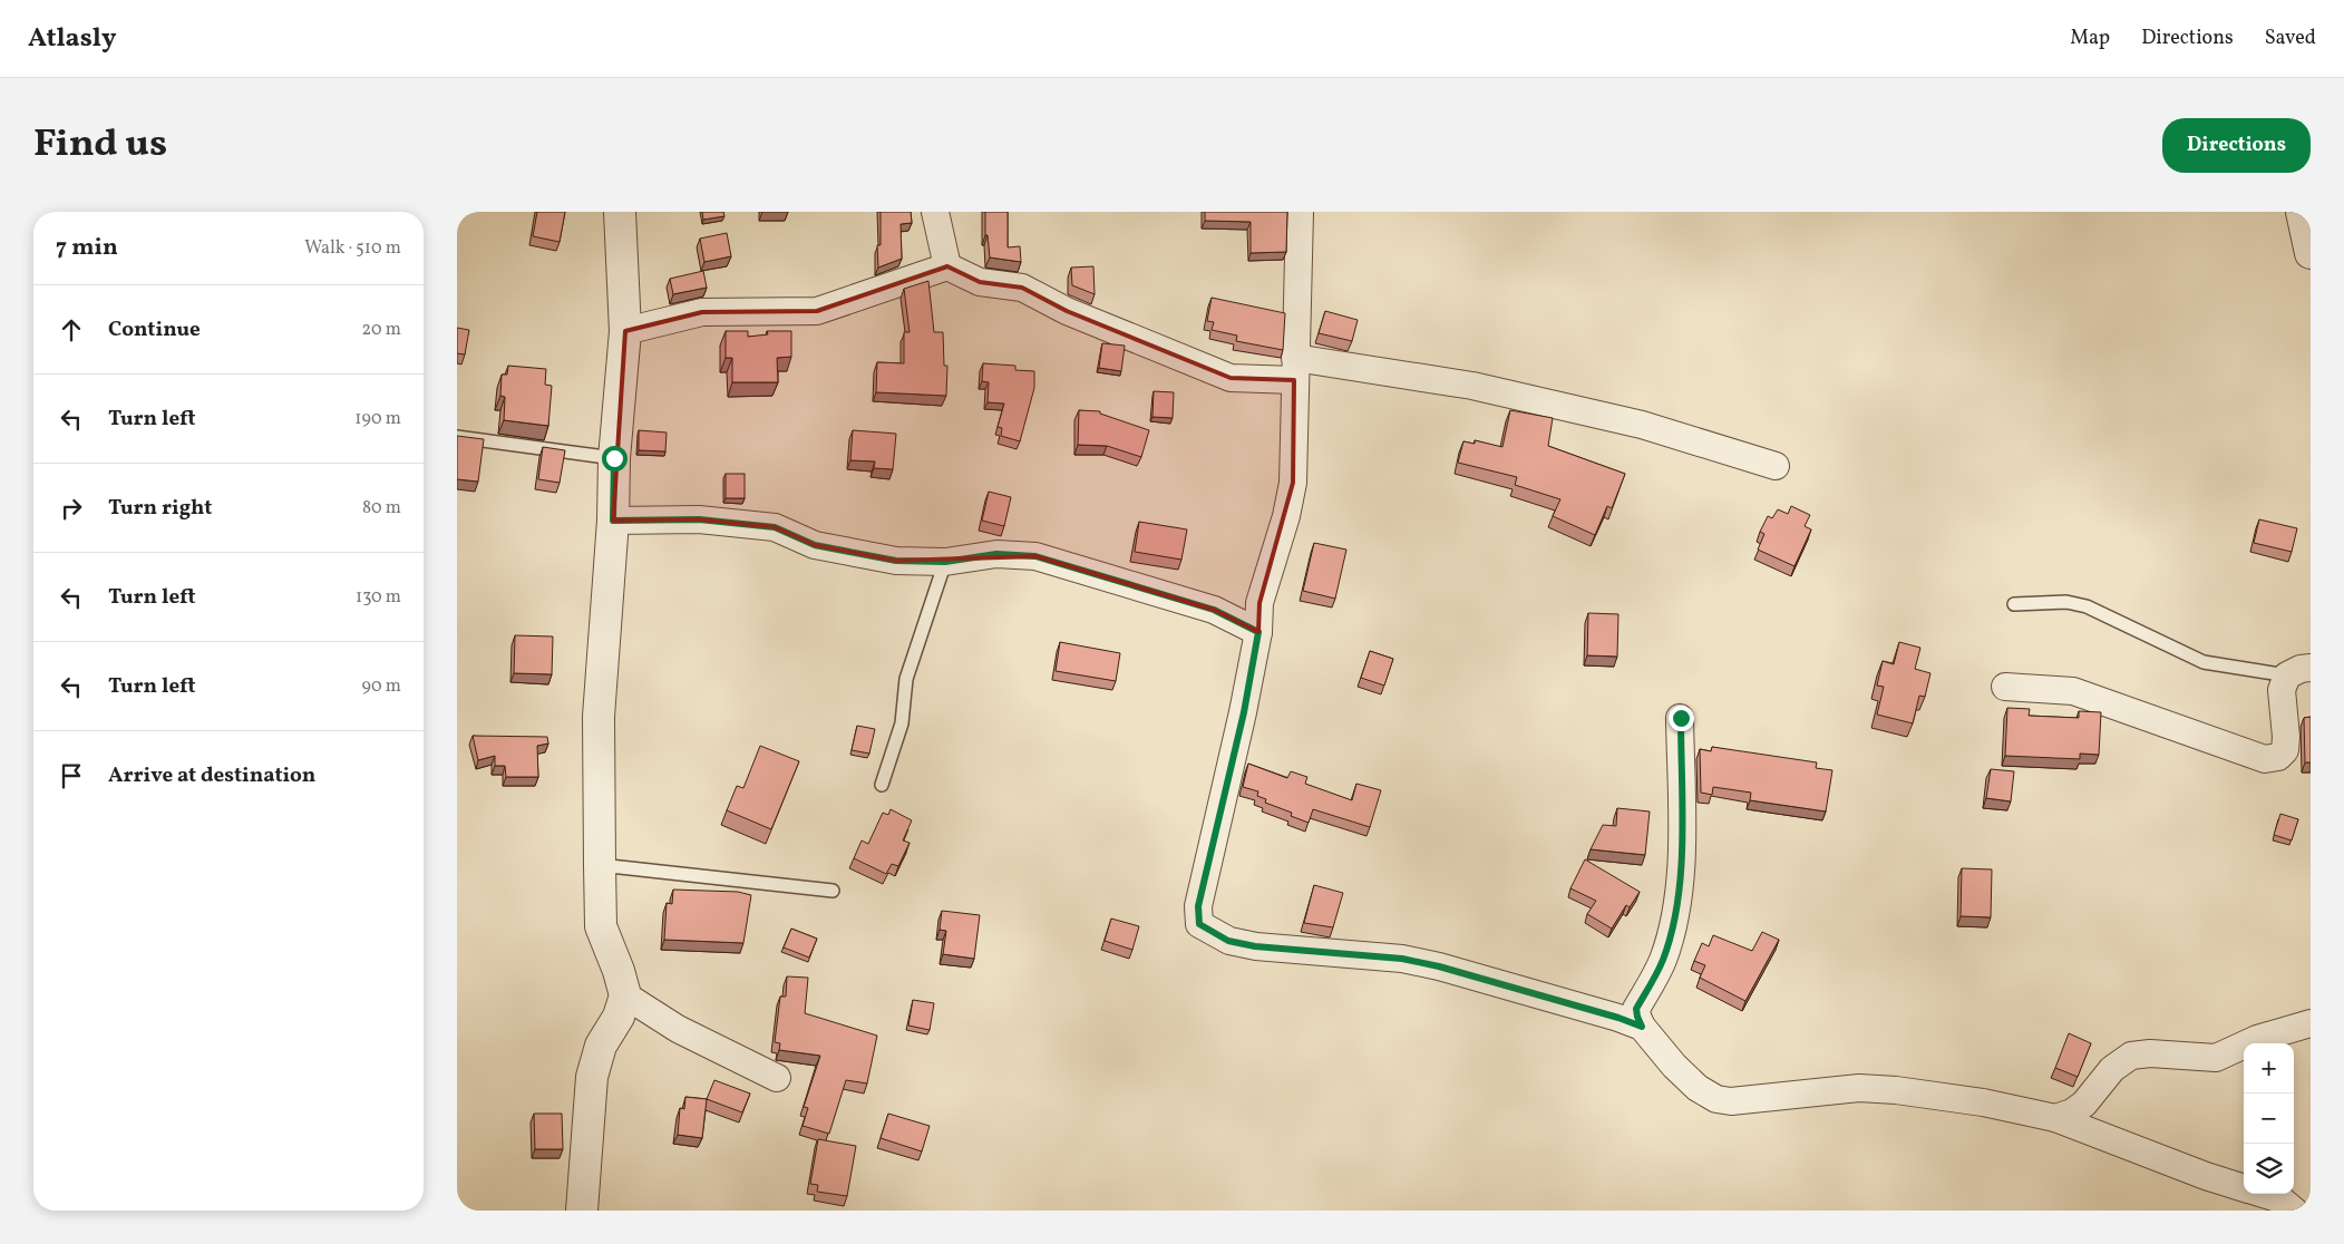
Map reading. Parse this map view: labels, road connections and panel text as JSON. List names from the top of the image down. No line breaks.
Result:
{"page":{"header":"Atlasly","nav":["Map","Directions","Saved"],"title":"Find us","buttons":"Directions","heading":["7 min","Walk · 510 m"],"list":[["Continue","20 m"],["Turn left","190 m"],["Turn right","80 m"],["Turn left","130 m"],["Turn left","90 m"],"Arrive at destination"],"map_buttons":["+","−"]}}
